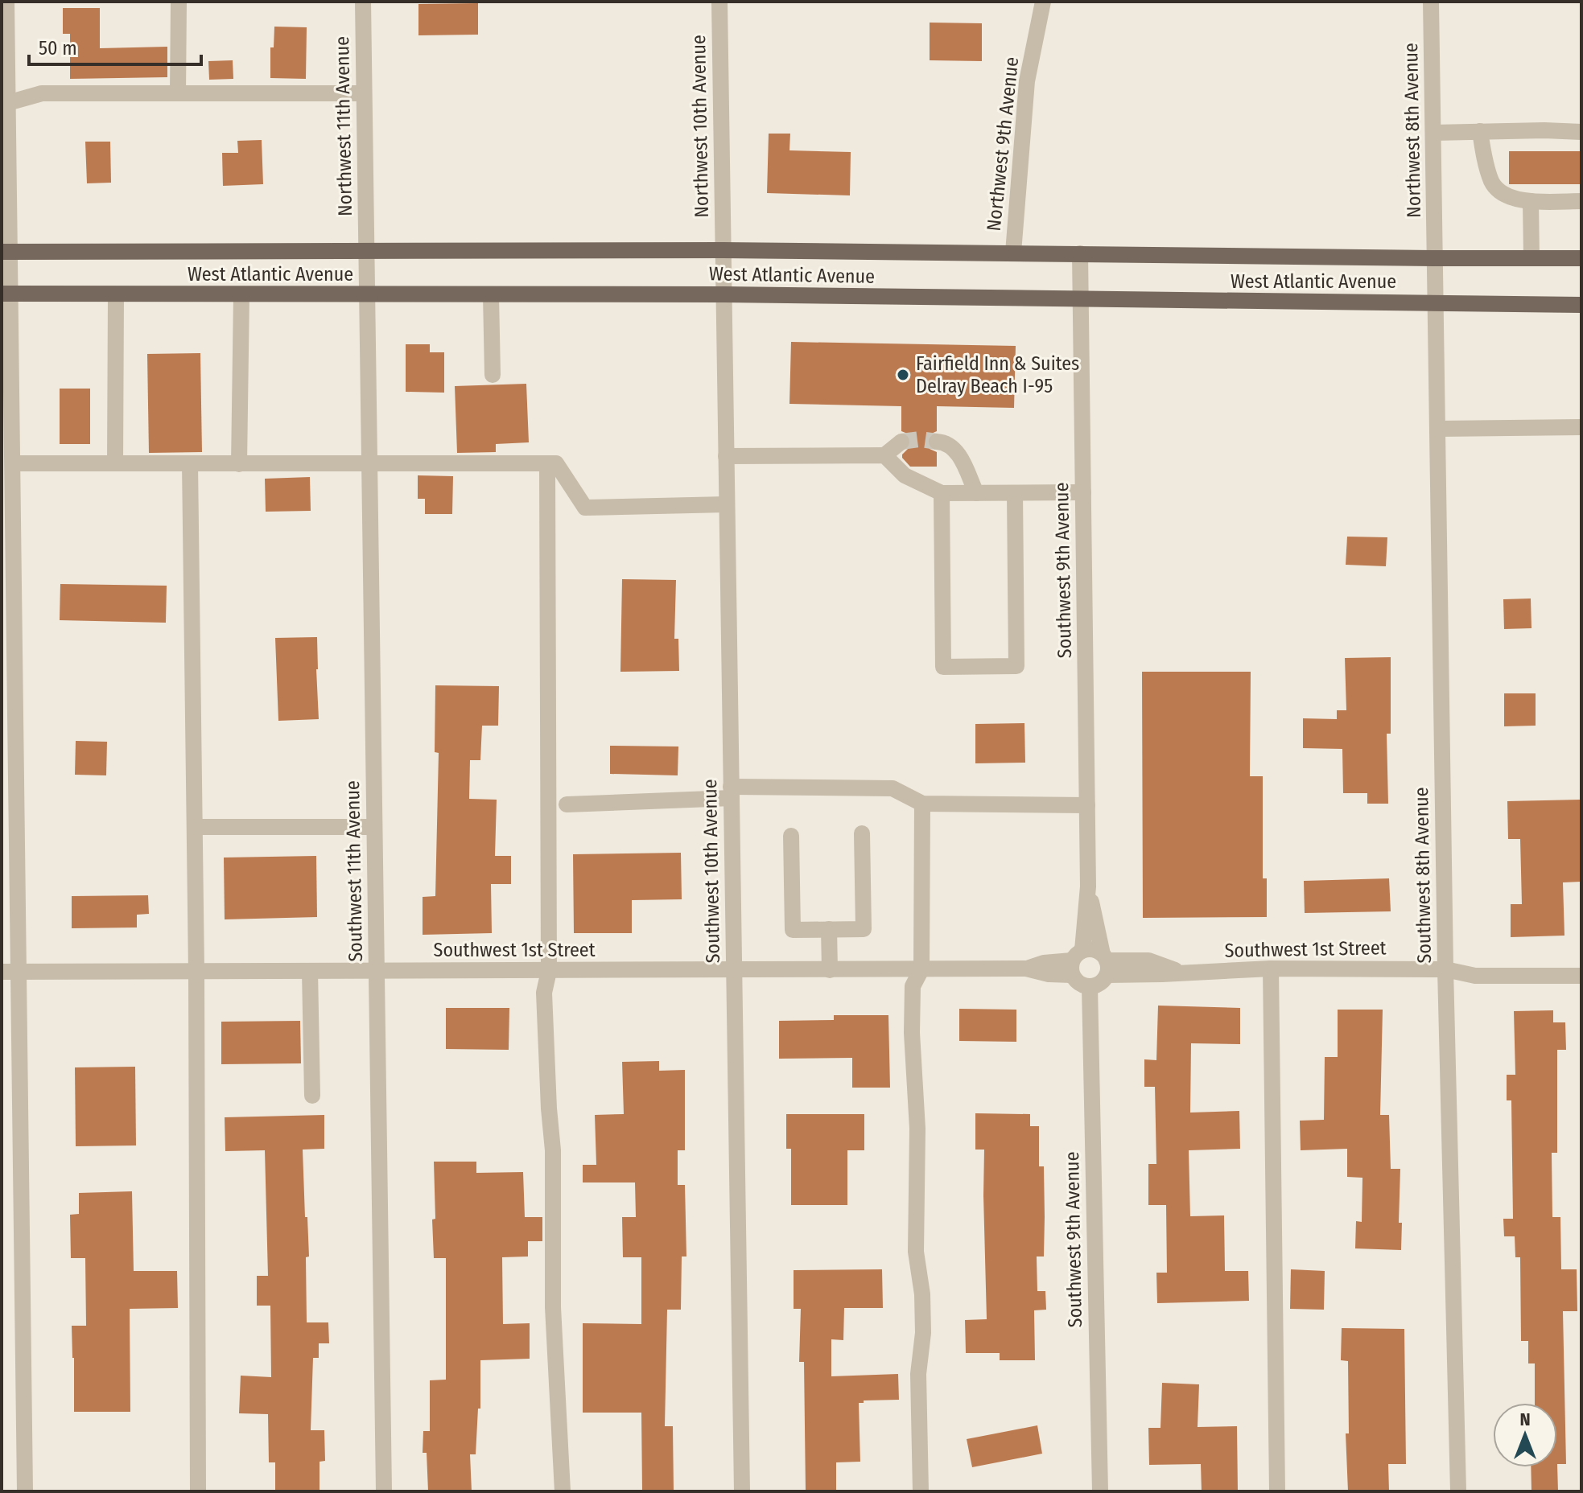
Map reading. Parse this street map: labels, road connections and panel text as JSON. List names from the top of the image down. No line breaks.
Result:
{"streets":{"main road":["West Atlantic Avenue"],"street":["Northwest 11th Avenue","Northwest 10th Avenue","Northwest 8th Avenue","Northwest 9th Avenue","Southwest 9th Avenue","Southwest 11th Avenue","Southwest 10th Avenue","Southwest 8th Avenue","Southwest 1st Street"]},"crossings":[["Northwest 11th Avenue","West Atlantic Avenue"],["Northwest 11th Avenue","Southwest 11th Avenue"],["Northwest 10th Avenue","West Atlantic Avenue"],["Northwest 10th Avenue","Southwest 10th Avenue"],["Northwest 8th Avenue","West Atlantic Avenue"],["Northwest 8th Avenue","Southwest 8th Avenue"],["Northwest 9th Avenue","West Atlantic Avenue"],["West Atlantic Avenue","Southwest 9th Avenue"],["West Atlantic Avenue","Southwest 11th Avenue"],["West Atlantic Avenue","Southwest 10th Avenue"],["West Atlantic Avenue","Southwest 8th Avenue"],["Southwest 9th Avenue","Southwest 1st Street"],["Southwest 11th Avenue","Southwest 1st Street"],["Southwest 10th Avenue","Southwest 1st Street"],["Southwest 8th Avenue","Southwest 1st Street"]],"places":["Fairfield Inn & Suites Delray Beach I-95"],"scale_bar":"50 m","north":"top"}
